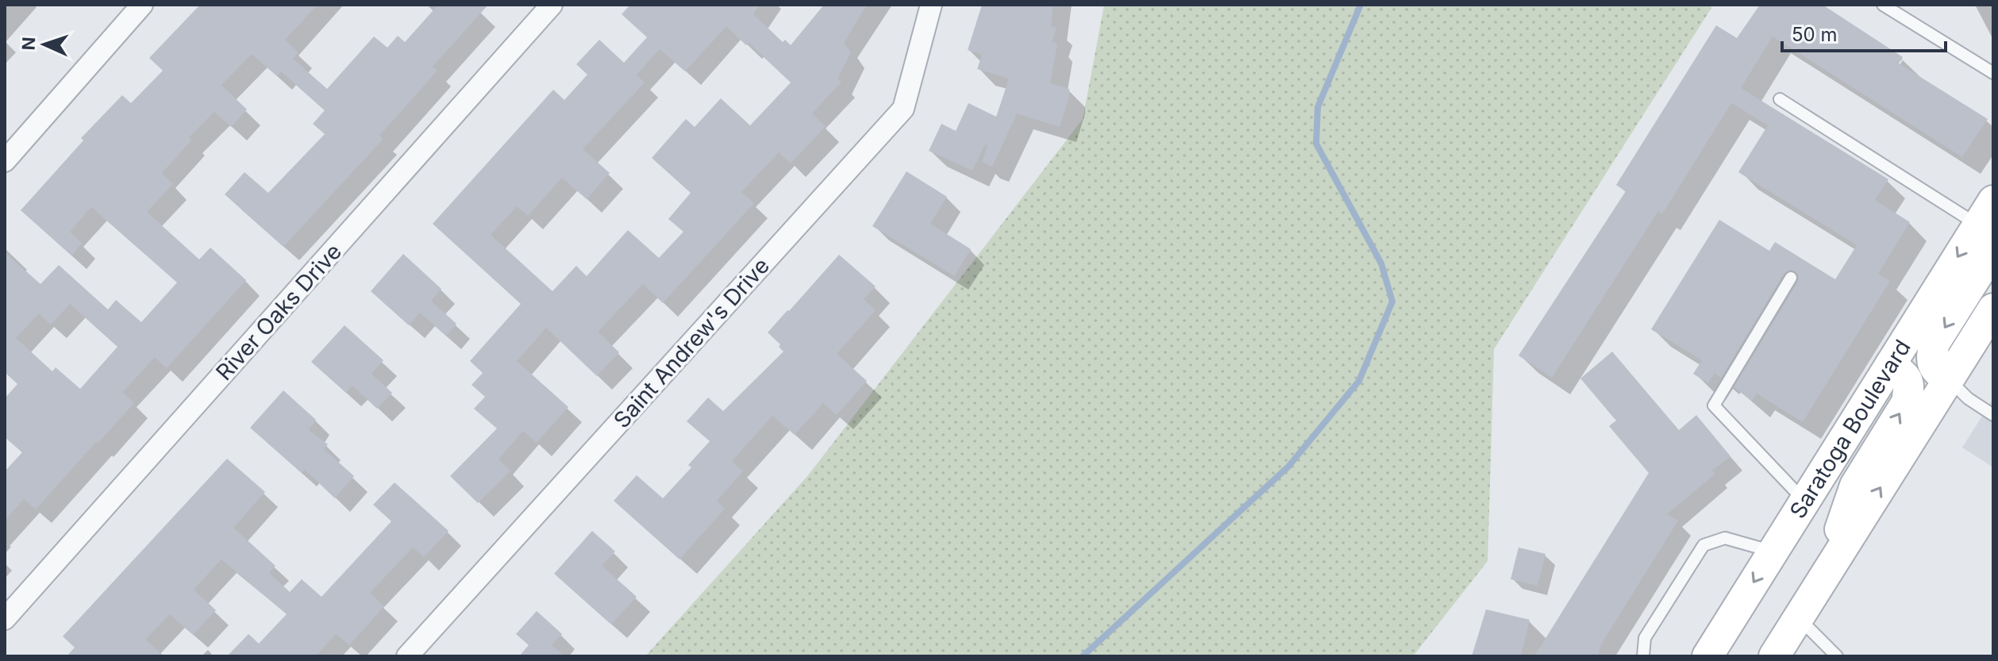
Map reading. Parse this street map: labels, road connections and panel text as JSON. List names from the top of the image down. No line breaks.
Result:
{"streets":{"main road":["Saratoga Boulevard"],"street":["River Oaks Drive","Saint Andrew's Drive"]},"scale_bar":"50 m","north":"left"}
